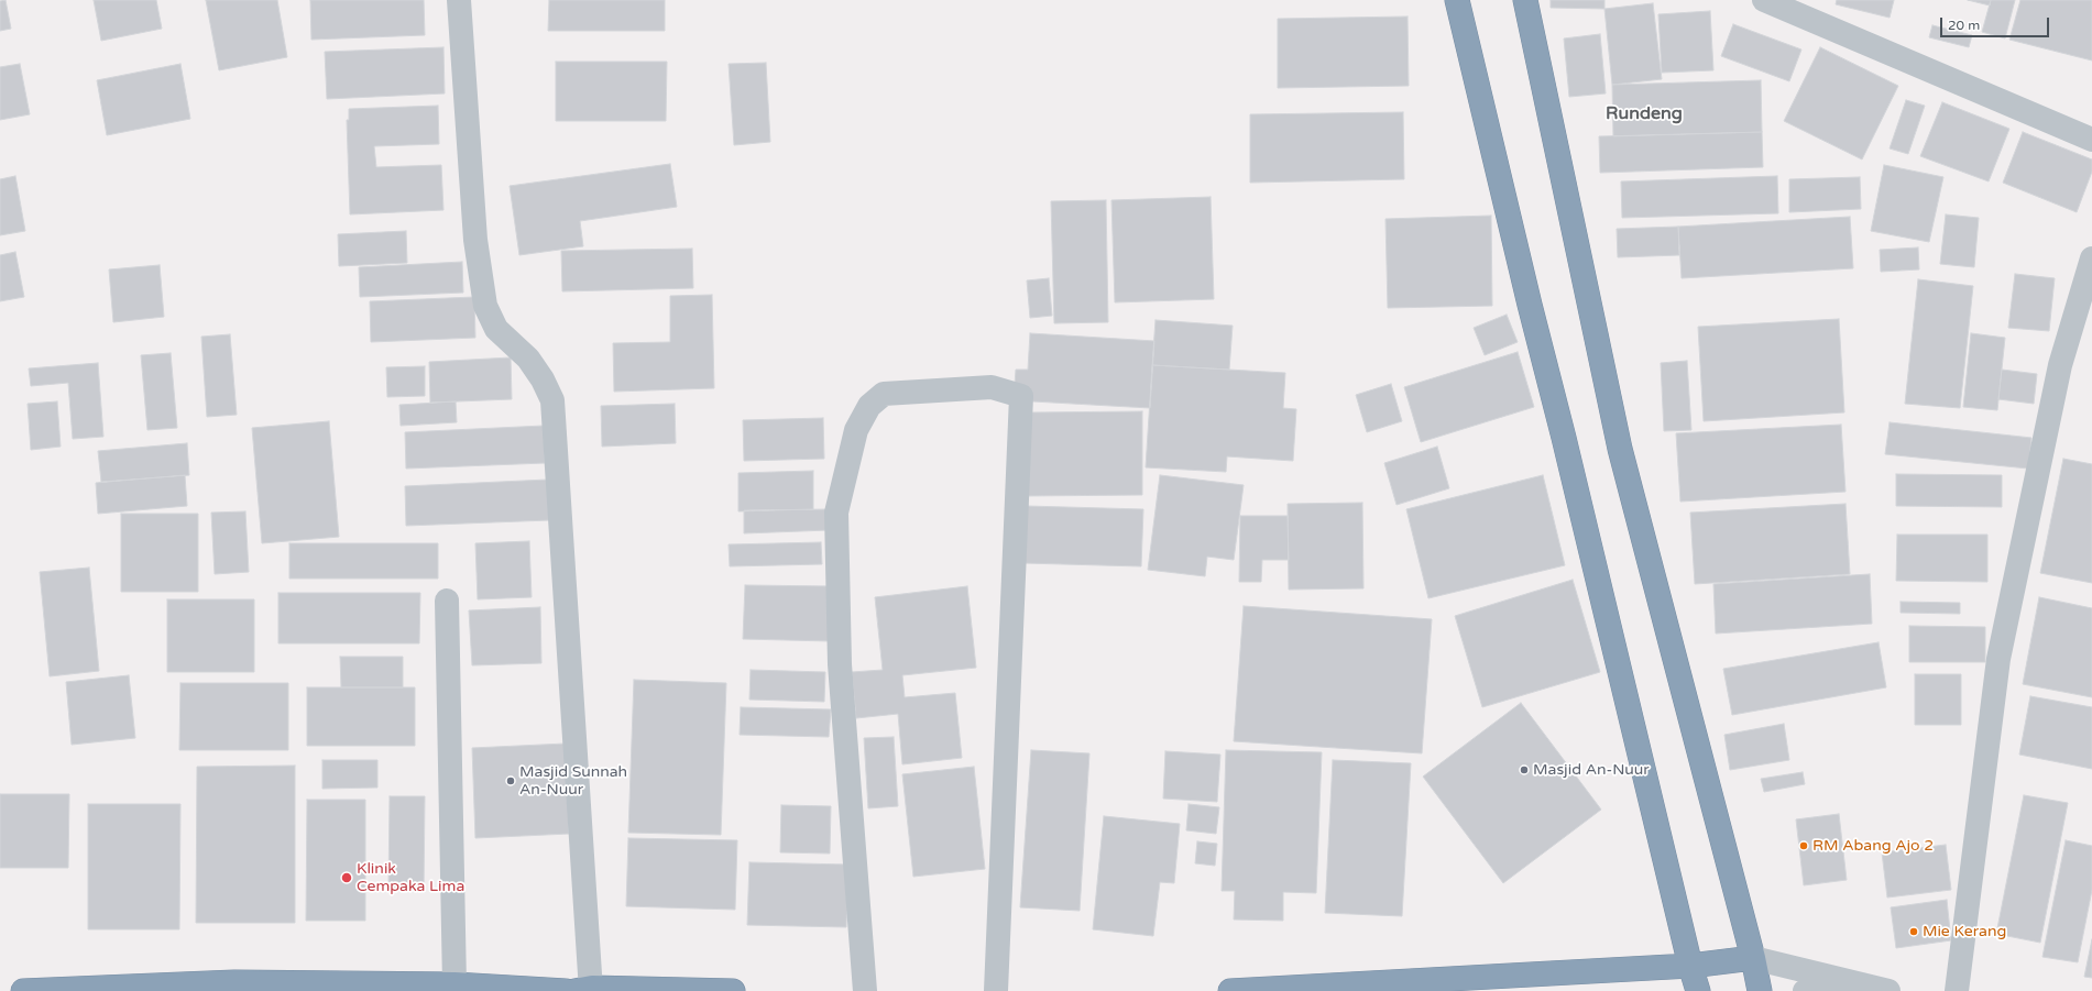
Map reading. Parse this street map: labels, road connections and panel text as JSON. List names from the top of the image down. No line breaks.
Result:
{"districts":["Rundeng"],"places":["Masjid An-Nuur","Masjid Sunnah An-Nuur","RM Abang Ajo 2","Klinik Cempaka Lima","Mie Kerang"],"scale_bar":"20 m"}
